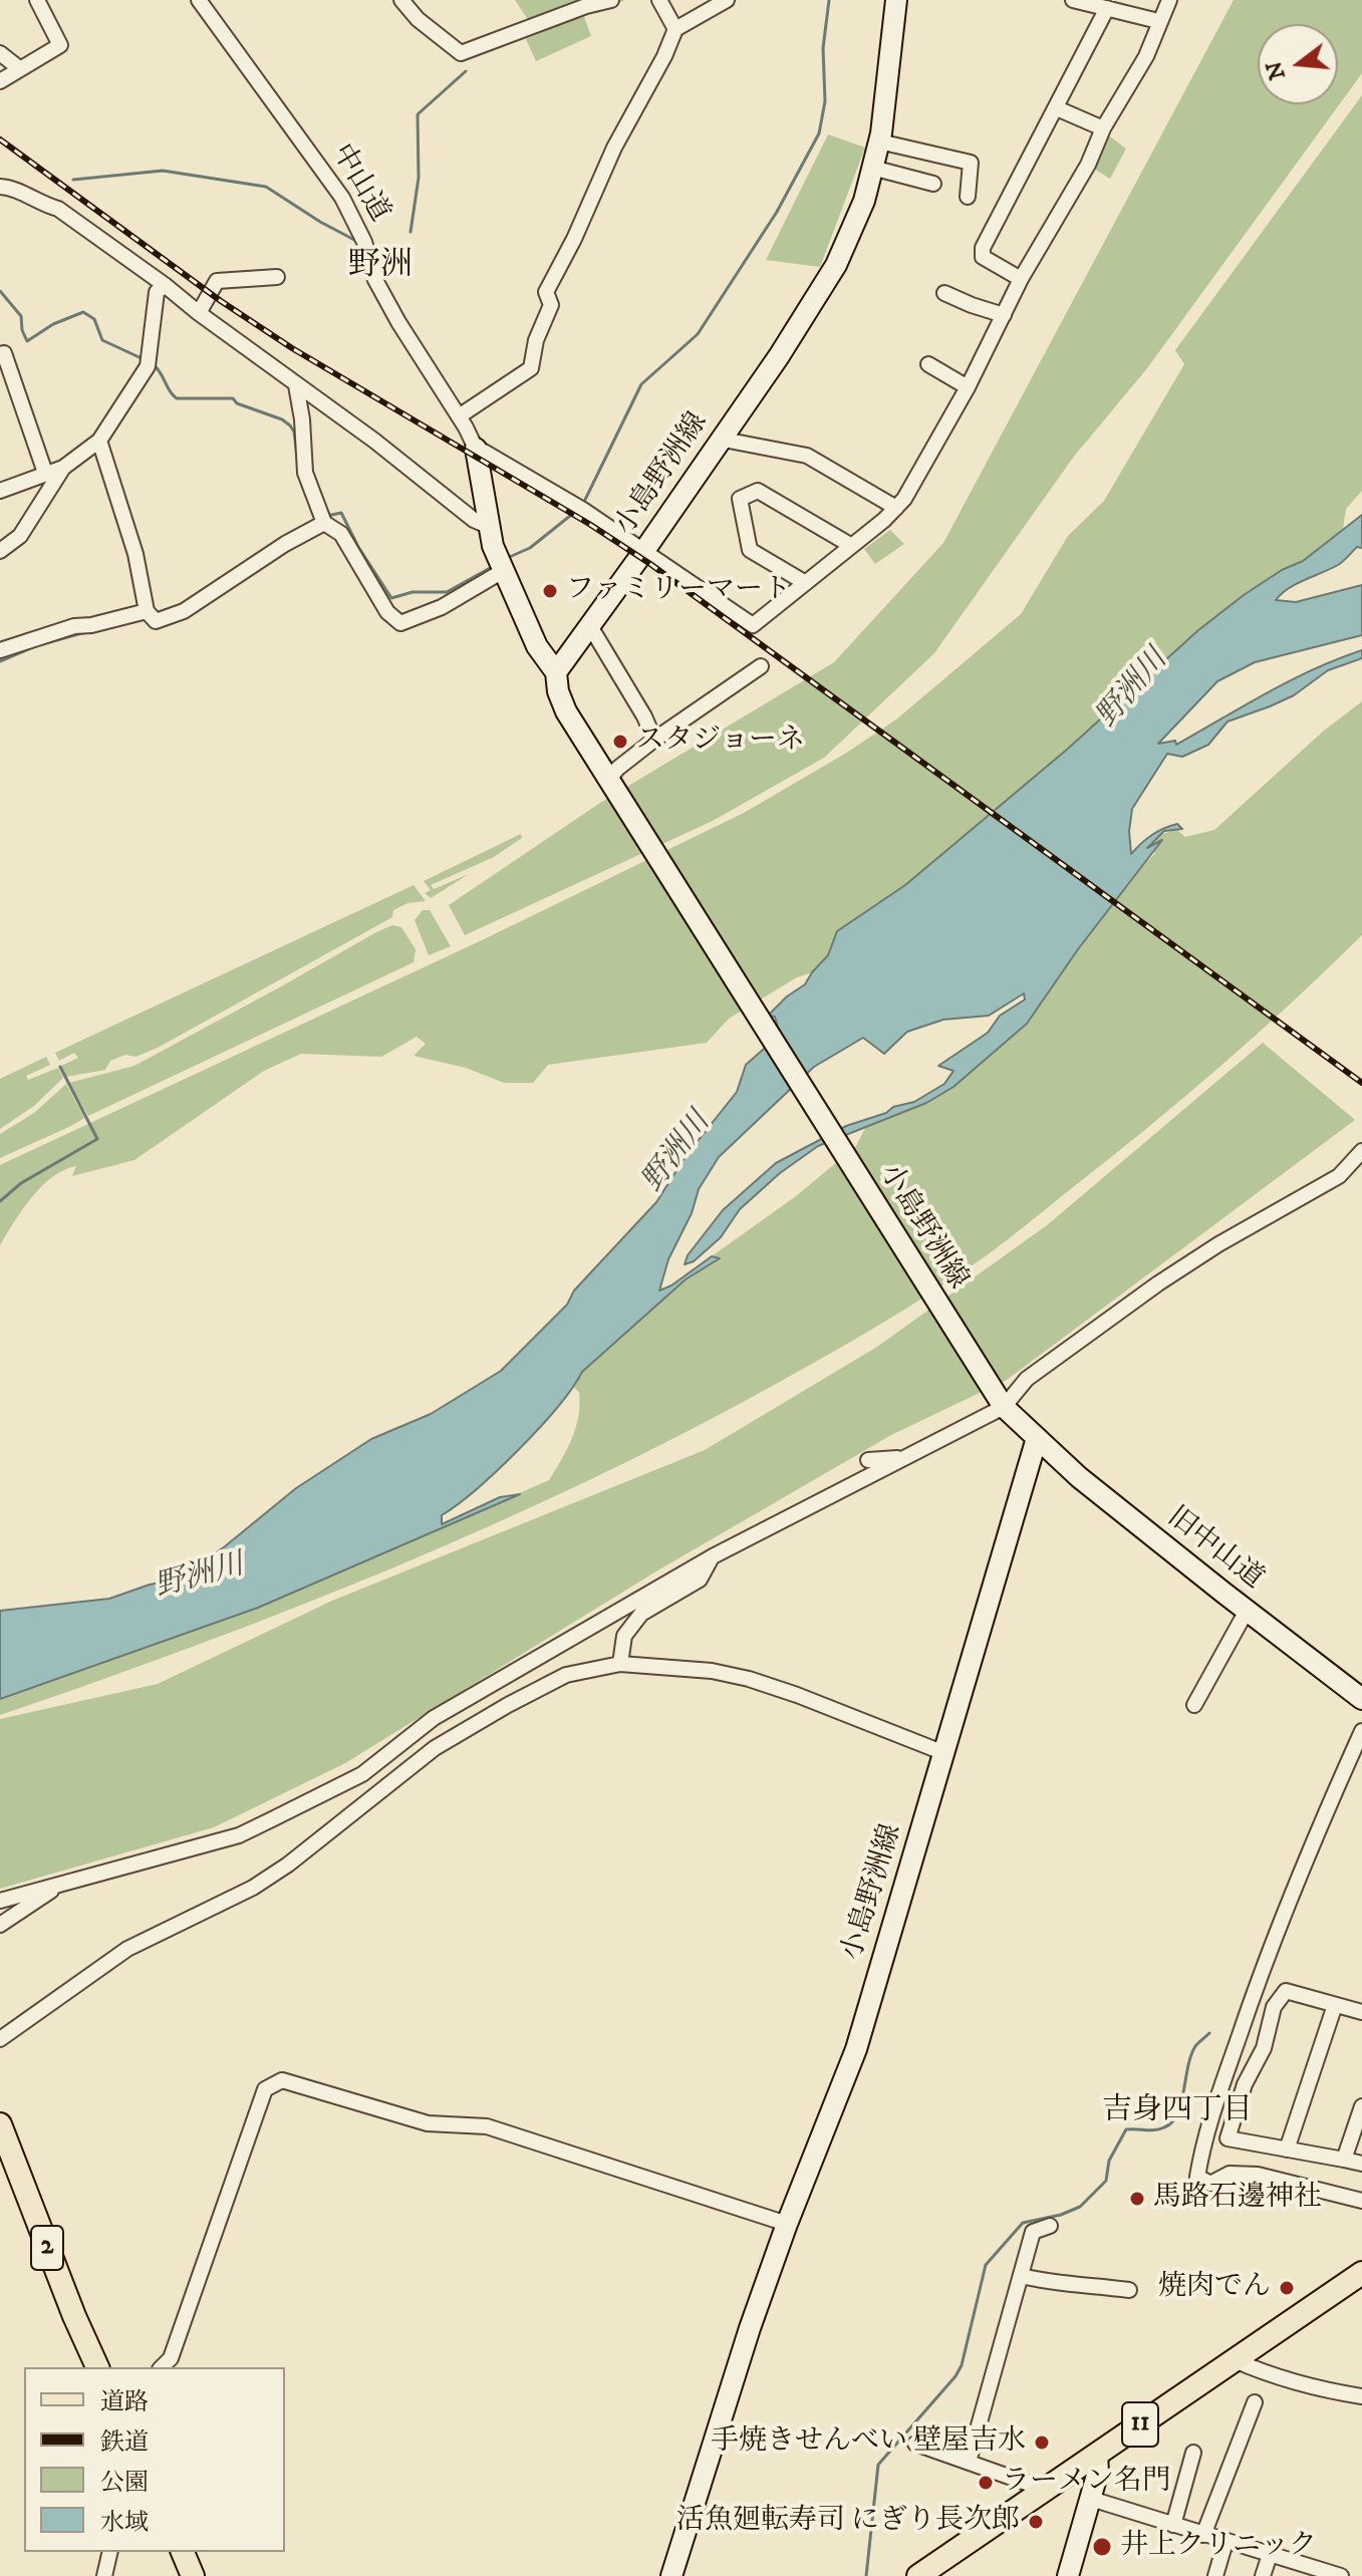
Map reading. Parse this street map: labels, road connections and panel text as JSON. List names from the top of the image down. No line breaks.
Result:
{"streets":{"main road":["小島野洲線","旧中山道","2","11"],"street":["中山道"]},"crossings":[["小島野洲線","旧中山道"]],"districts":["野洲","吉身四丁目"],"water":["野洲川"],"places":["ファミリーマート","スタジョーネ","馬路石邊神社","焼肉でん","手焼きせんべい 壁屋吉水","ラーメン名門","活魚廻転寿司 にぎり長次郎","井上クリニック"],"legend":["道路","鉄道","公園","水域"],"north":"left"}
